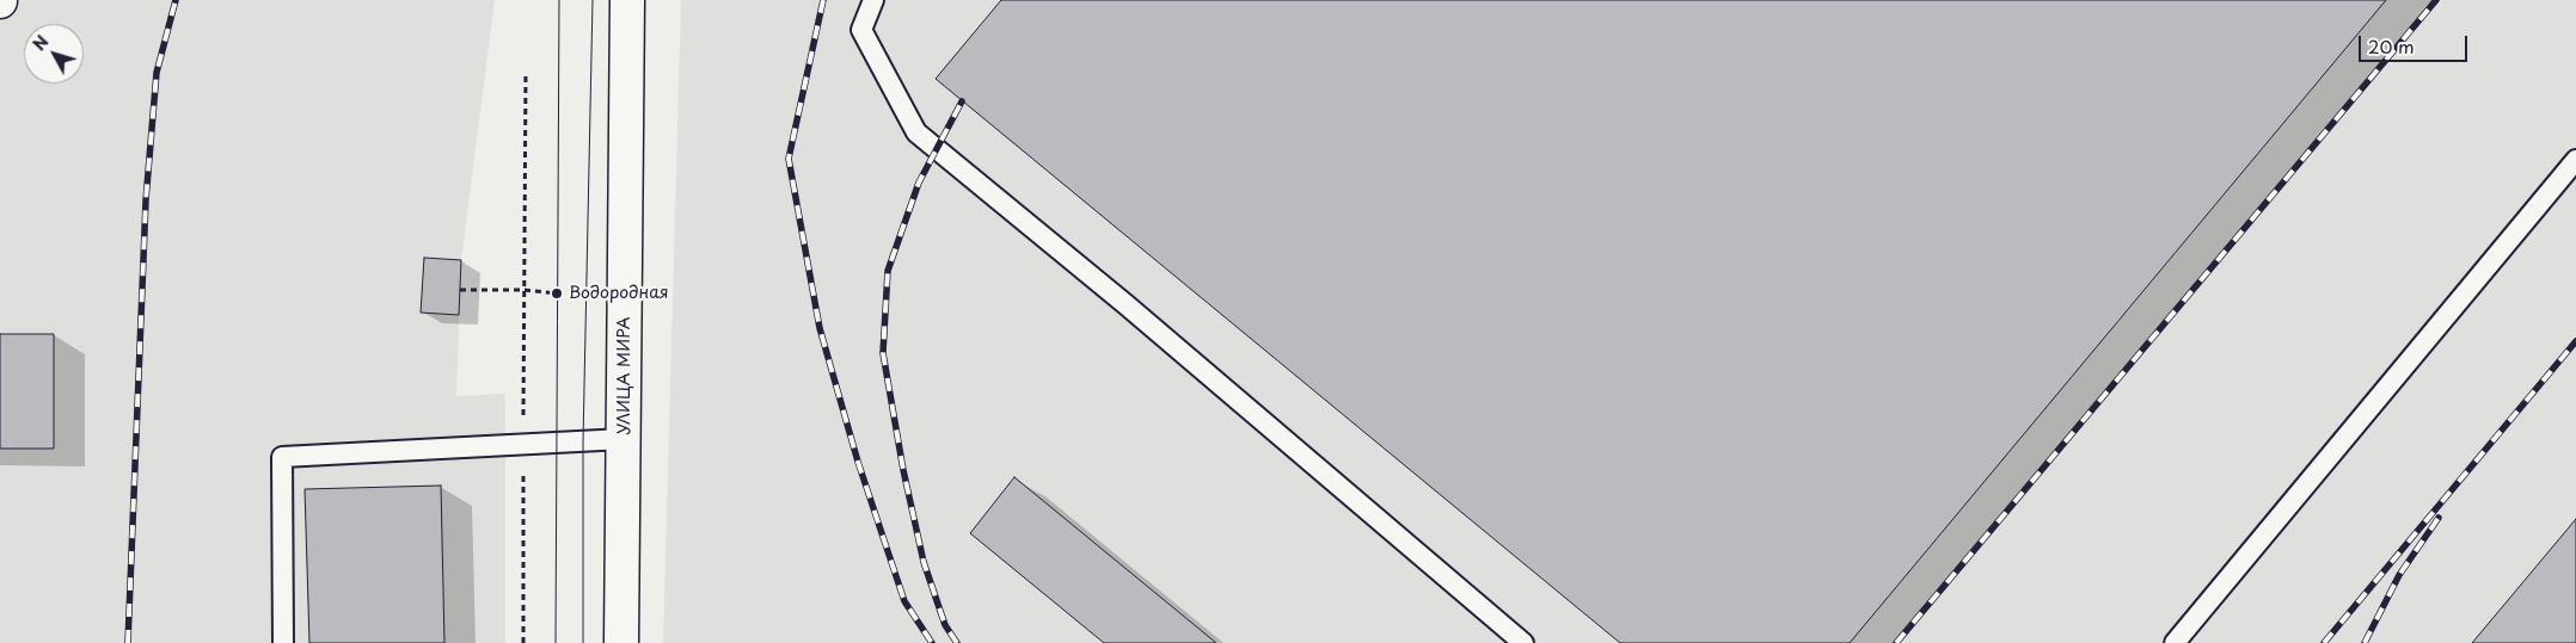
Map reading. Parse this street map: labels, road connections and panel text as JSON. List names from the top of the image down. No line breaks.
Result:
{"streets":{"main road":["УЛИЦА МИРА"]},"places":["Водородная"],"scale_bar":"20 m","north":"top left"}
